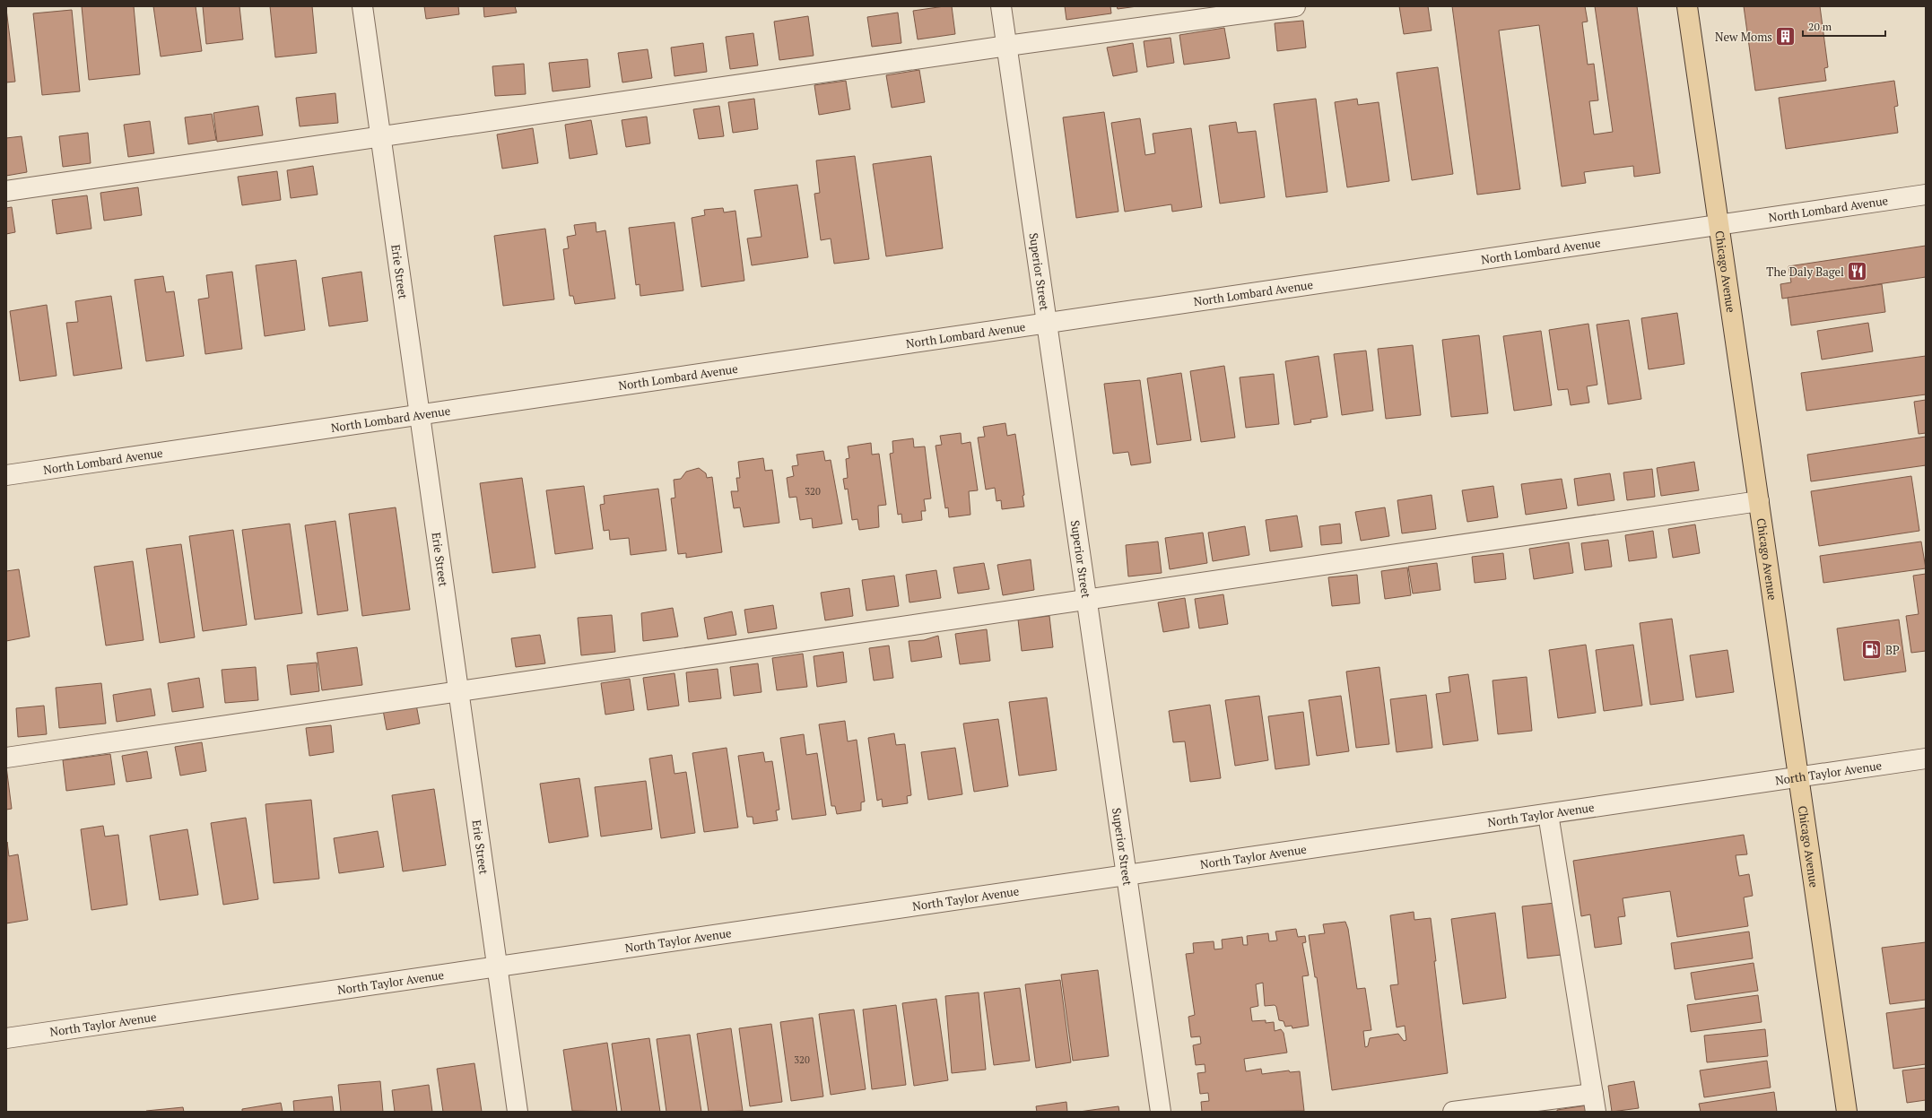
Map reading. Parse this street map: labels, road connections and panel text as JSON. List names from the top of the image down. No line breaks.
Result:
{"streets":{"main road":["Chicago Avenue"],"street":["North Lombard Avenue","Erie Street","Superior Street","North Taylor Avenue"]},"crossings":[["North Lombard Avenue","Erie Street"],["North Lombard Avenue","Superior Street"],["North Lombard Avenue","Chicago Avenue"],["Erie Street","North Taylor Avenue"],["Superior Street","North Taylor Avenue"],["Chicago Avenue","North Taylor Avenue"]],"places":{"building":["New Moms"],"restaurant":["The Daly Bagel"],"fuel station":["BP"]},"house_numbers":["320","320"],"scale_bar":"20 m"}
